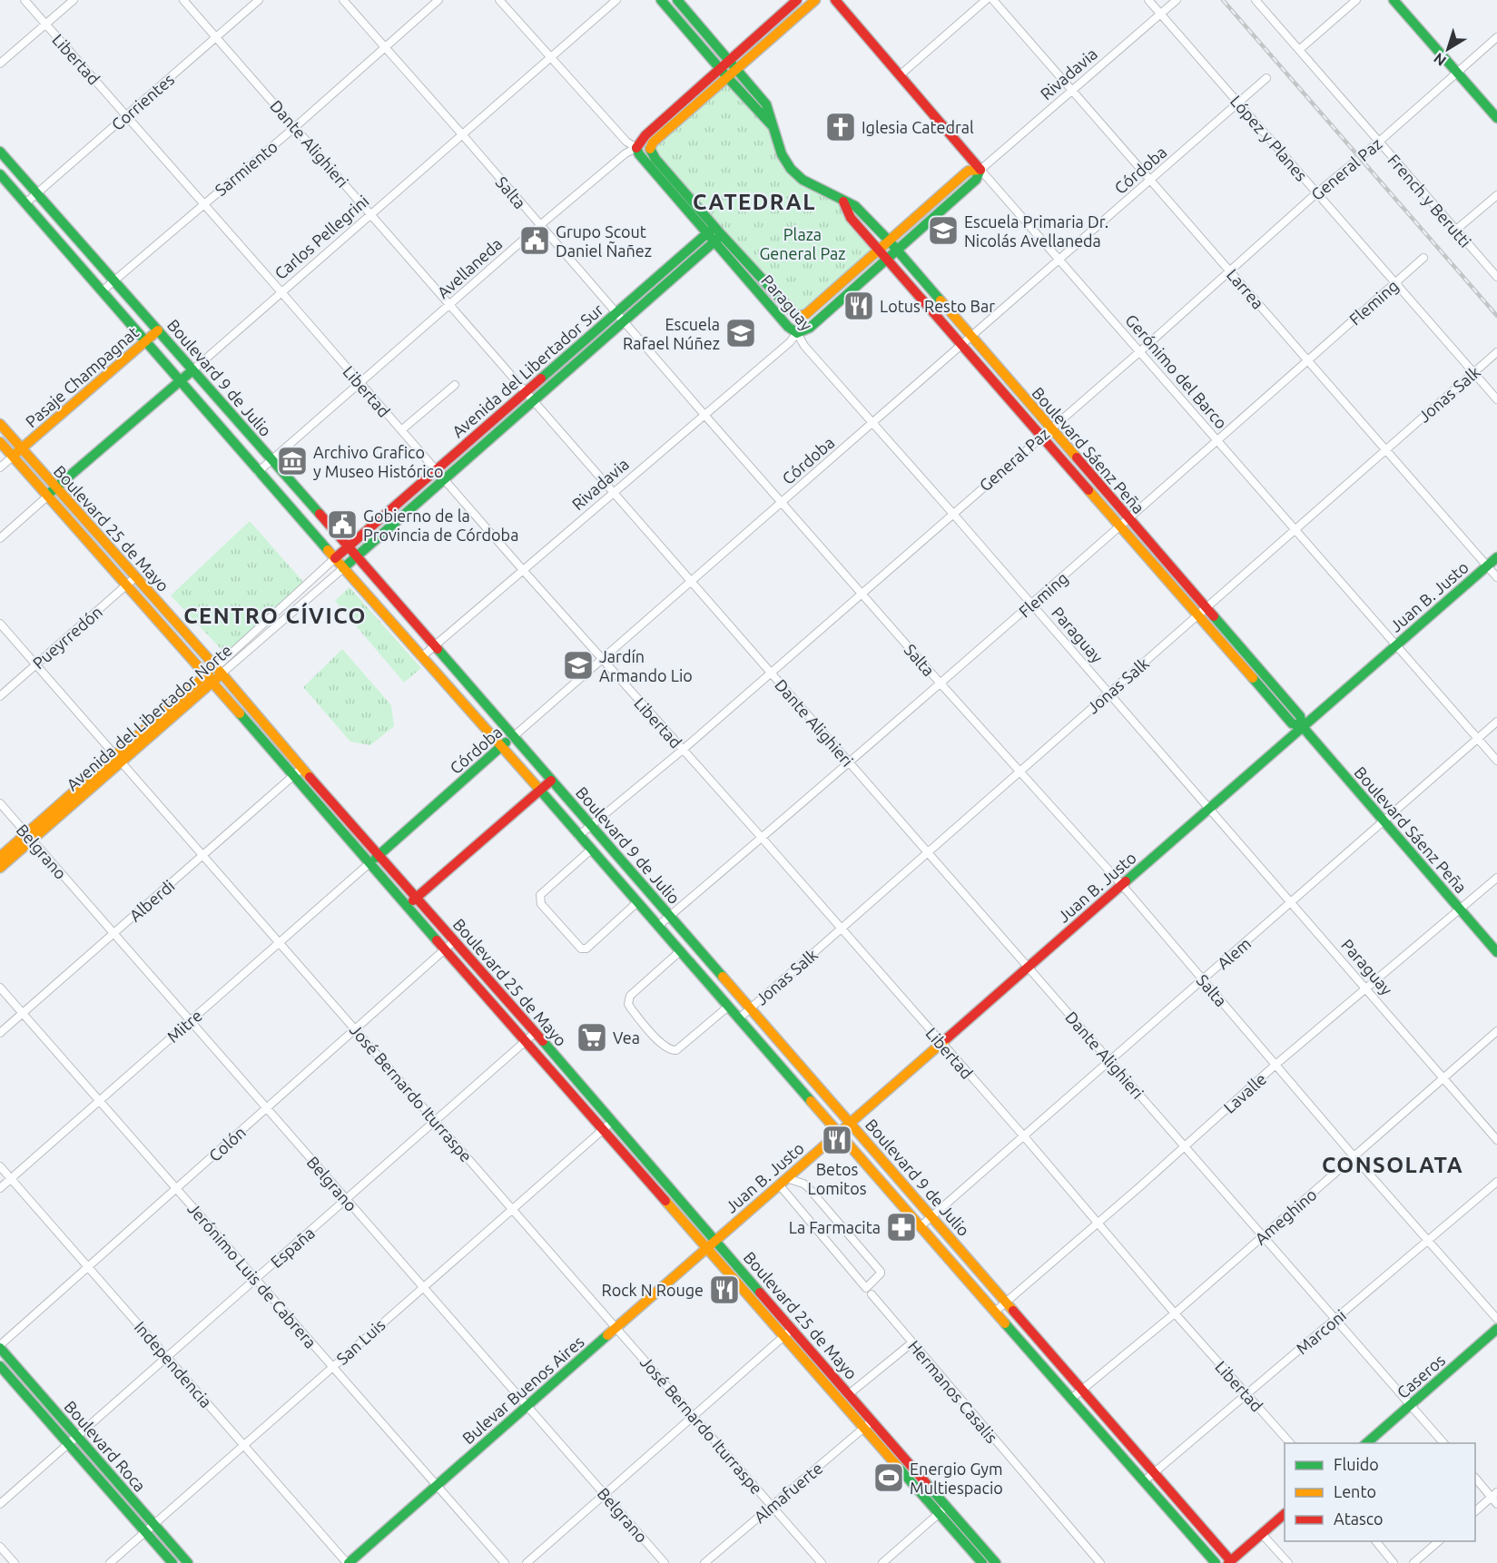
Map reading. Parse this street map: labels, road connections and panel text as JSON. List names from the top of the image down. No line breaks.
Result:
{"streets":{"main road":["Rivadavia","Córdoba","Carlos Pellegrini","Avellaneda","Paraguay","Avenida del Libertador Sur","Gerónimo del Barco","Pasaje Champagnat","Boulevard 9 de Julio","Boulevard Sáenz Peña","Boulevard 25 de Mayo","Juan B. Justo","Avenida del Libertador Norte","Caseros","Bulevar Buenos Aires","Boulevard Roca"],"street":["Libertad","Corrientes","López y Planes","Dante Alighieri","Sarmiento","General Paz","Salta","French y Berutti","Larrea","Fleming","Jonas Salk","Pueyrredón","Belgrano","Alberdi","Alem","Mitre","José Bernardo Iturraspe","Lavalle","Colón","Ameghino","España","Jerónimo Luis de Cabrera","Marconi","San Luis","Independencia","Hermanos Casalis","Almafuerte"]},"crossings":[["Libertad","Rivadavia"],["Libertad","Corrientes"],["Libertad","Sarmiento"],["Libertad","General Paz"],["Libertad","Córdoba"],["Libertad","Carlos Pellegrini"],["Libertad","Avellaneda"],["Libertad","Fleming"],["Libertad","Avenida del Libertador Sur"],["Libertad","Jonas Salk"],["Libertad","Juan B. Justo"],["Libertad","Alem"],["Libertad","Lavalle"],["Libertad","Ameghino"],["Libertad","Marconi"],["Rivadavia","López y Planes"],["Rivadavia","Dante Alighieri"],["Rivadavia","Salta"],["Rivadavia","Larrea"],["Rivadavia","Paraguay"],["Rivadavia","Gerónimo del Barco"],["Rivadavia","Boulevard 9 de Julio"],["Rivadavia","Boulevard Sáenz Peña"],["Corrientes","Dante Alighieri"],["Corrientes","Boulevard 9 de Julio"],["López y Planes","General Paz"],["López y Planes","Córdoba"],["López y Planes","Fleming"],["López y Planes","Jonas Salk"],["Dante Alighieri","Sarmiento"],["Dante Alighieri","General Paz"],["Dante Alighieri","Córdoba"],["Dante Alighieri","Carlos Pellegrini"],["Dante Alighieri","Avellaneda"],["Dante Alighieri","Fleming"],["Dante Alighieri","Avenida del Libertador Sur"],["Dante Alighieri","Jonas Salk"],["Dante Alighieri","Juan B. Justo"],["Dante Alighieri","Alem"],["Dante Alighieri","Lavalle"],["Dante Alighieri","Ameghino"],["Dante Alighieri","Marconi"],["Dante Alighieri","Caseros"],["Sarmiento","Salta"],["Sarmiento","Boulevard 9 de Julio"],["General Paz","Salta"],["General Paz","French y Berutti"],["General Paz","Larrea"],["General Paz","Paraguay"],["General Paz","Gerónimo del Barco"],["General Paz","Boulevard 9 de Julio"],["General Paz","Boulevard Sáenz Peña"],["Córdoba","Salta"],["Córdoba","Larrea"],["Córdoba","Paraguay"],["Córdoba","Gerónimo del Barco"],["Córdoba","Boulevard 9 de Julio"],["Córdoba","Boulevard Sáenz Peña"],["Córdoba","Boulevard 25 de Mayo"],["Córdoba","Mitre"],["Salta","Carlos Pellegrini"],["Salta","Avellaneda"],["Salta","Fleming"],["Salta","Avenida del Libertador Sur"],["Salta","Jonas Salk"],["Salta","Juan B. Justo"],["Salta","Alem"],["Salta","Lavalle"],["Salta","Ameghino"],["Salta","Marconi"],["Carlos Pellegrini","Paraguay"],["Carlos Pellegrini","Boulevard 9 de Julio"],["Carlos Pellegrini","Boulevard 25 de Mayo"],["Avellaneda","Paraguay"],["Avellaneda","Boulevard 9 de Julio"],["Avellaneda","Boulevard Sáenz Peña"],["Larrea","Fleming"],["Larrea","Jonas Salk"],["Larrea","Juan B. Justo"],["Paraguay","Fleming"],["Paraguay","Avenida del Libertador Sur"],["Paraguay","Jonas Salk"],["Paraguay","Juan B. Justo"],["Paraguay","Alem"],["Paraguay","Lavalle"],["Paraguay","Ameghino"],["Fleming","Gerónimo del Barco"],["Fleming","Boulevard 9 de Julio"],["Fleming","Boulevard Sáenz Peña"],["Avenida del Libertador Sur","Boulevard 9 de Julio"],["Avenida del Libertador Sur","Avenida del Libertador Norte"],["Gerónimo del Barco","Jonas Salk"],["Gerónimo del Barco","Juan B. Justo"],["Gerónimo del Barco","Alem"],["Pasaje Champagnat","Boulevard 9 de Julio"],["Pasaje Champagnat","Boulevard 25 de Mayo"],["Boulevard 9 de Julio","Jonas Salk"],["Boulevard 9 de Julio","Juan B. Justo"],["Boulevard 9 de Julio","Avenida del Libertador Norte"],["Boulevard 9 de Julio","Alem"],["Boulevard 9 de Julio","Lavalle"],["Boulevard 9 de Julio","Ameghino"],["Boulevard 9 de Julio","Marconi"],["Jonas Salk","Boulevard Sáenz Peña"],["Boulevard Sáenz Peña","Juan B. Justo"],["Boulevard Sáenz Peña","Alem"],["Boulevard Sáenz Peña","Lavalle"],["Boulevard 25 de Mayo","Juan B. Justo"],["Boulevard 25 de Mayo","Pueyrredón"],["Boulevard 25 de Mayo","Avenida del Libertador Norte"],["Boulevard 25 de Mayo","Alberdi"],["Boulevard 25 de Mayo","Mitre"],["Boulevard 25 de Mayo","Colón"],["Boulevard 25 de Mayo","España"],["Boulevard 25 de Mayo","San Luis"],["Boulevard 25 de Mayo","Bulevar Buenos Aires"],["Boulevard 25 de Mayo","Almafuerte"],["Juan B. Justo","Bulevar Buenos Aires"],["Pueyrredón","José Bernardo Iturraspe"],["Avenida del Libertador Norte","Belgrano"],["Avenida del Libertador Norte","José Bernardo Iturraspe"],["Belgrano","Alberdi"],["Belgrano","Mitre"],["Belgrano","Colón"],["Belgrano","España"],["Belgrano","San Luis"],["Belgrano","Bulevar Buenos Aires"],["Alberdi","José Bernardo Iturraspe"],["Alberdi","Jerónimo Luis de Cabrera"],["Mitre","José Bernardo Iturraspe"],["Mitre","Jerónimo Luis de Cabrera"],["Mitre","Independencia"],["José Bernardo Iturraspe","Colón"],["José Bernardo Iturraspe","España"],["José Bernardo Iturraspe","San Luis"],["José Bernardo Iturraspe","Bulevar Buenos Aires"],["José Bernardo Iturraspe","Almafuerte"],["Colón","Jerónimo Luis de Cabrera"],["Colón","Independencia"],["Colón","Boulevard Roca"],["España","Jerónimo Luis de Cabrera"],["España","Independencia"],["España","Boulevard Roca"],["Jerónimo Luis de Cabrera","San Luis"],["Jerónimo Luis de Cabrera","Bulevar Buenos Aires"],["San Luis","Independencia"],["San Luis","Boulevard Roca"],["Independencia","Bulevar Buenos Aires"]],"districts":["CATEDRAL","CENTRO CÍVICO","CONSOLATA"],"parks":["Plaza General Paz"],"places":{"church":["Iglesia Catedral"],"school or university":["Escuela Primaria Dr. Nicolás Avellaneda","Escuela Rafael Núñez","Jardín Armando Lio"],"public building":["Grupo Scout Daniel Ñañez","Gobierno de la Provincia de Córdoba"],"restaurant":["Lotus Resto Bar","Betos Lomitos","Rock N Rouge"],"museum":["Archivo Grafico y Museo Histórico"],"supermarket":["Vea"],"pharmacy":["La Farmacita"],"sports":["Energio Gym Multiespacio"]},"legend":["Fluido","Lento","Atasco"],"north":"bottom left"}
